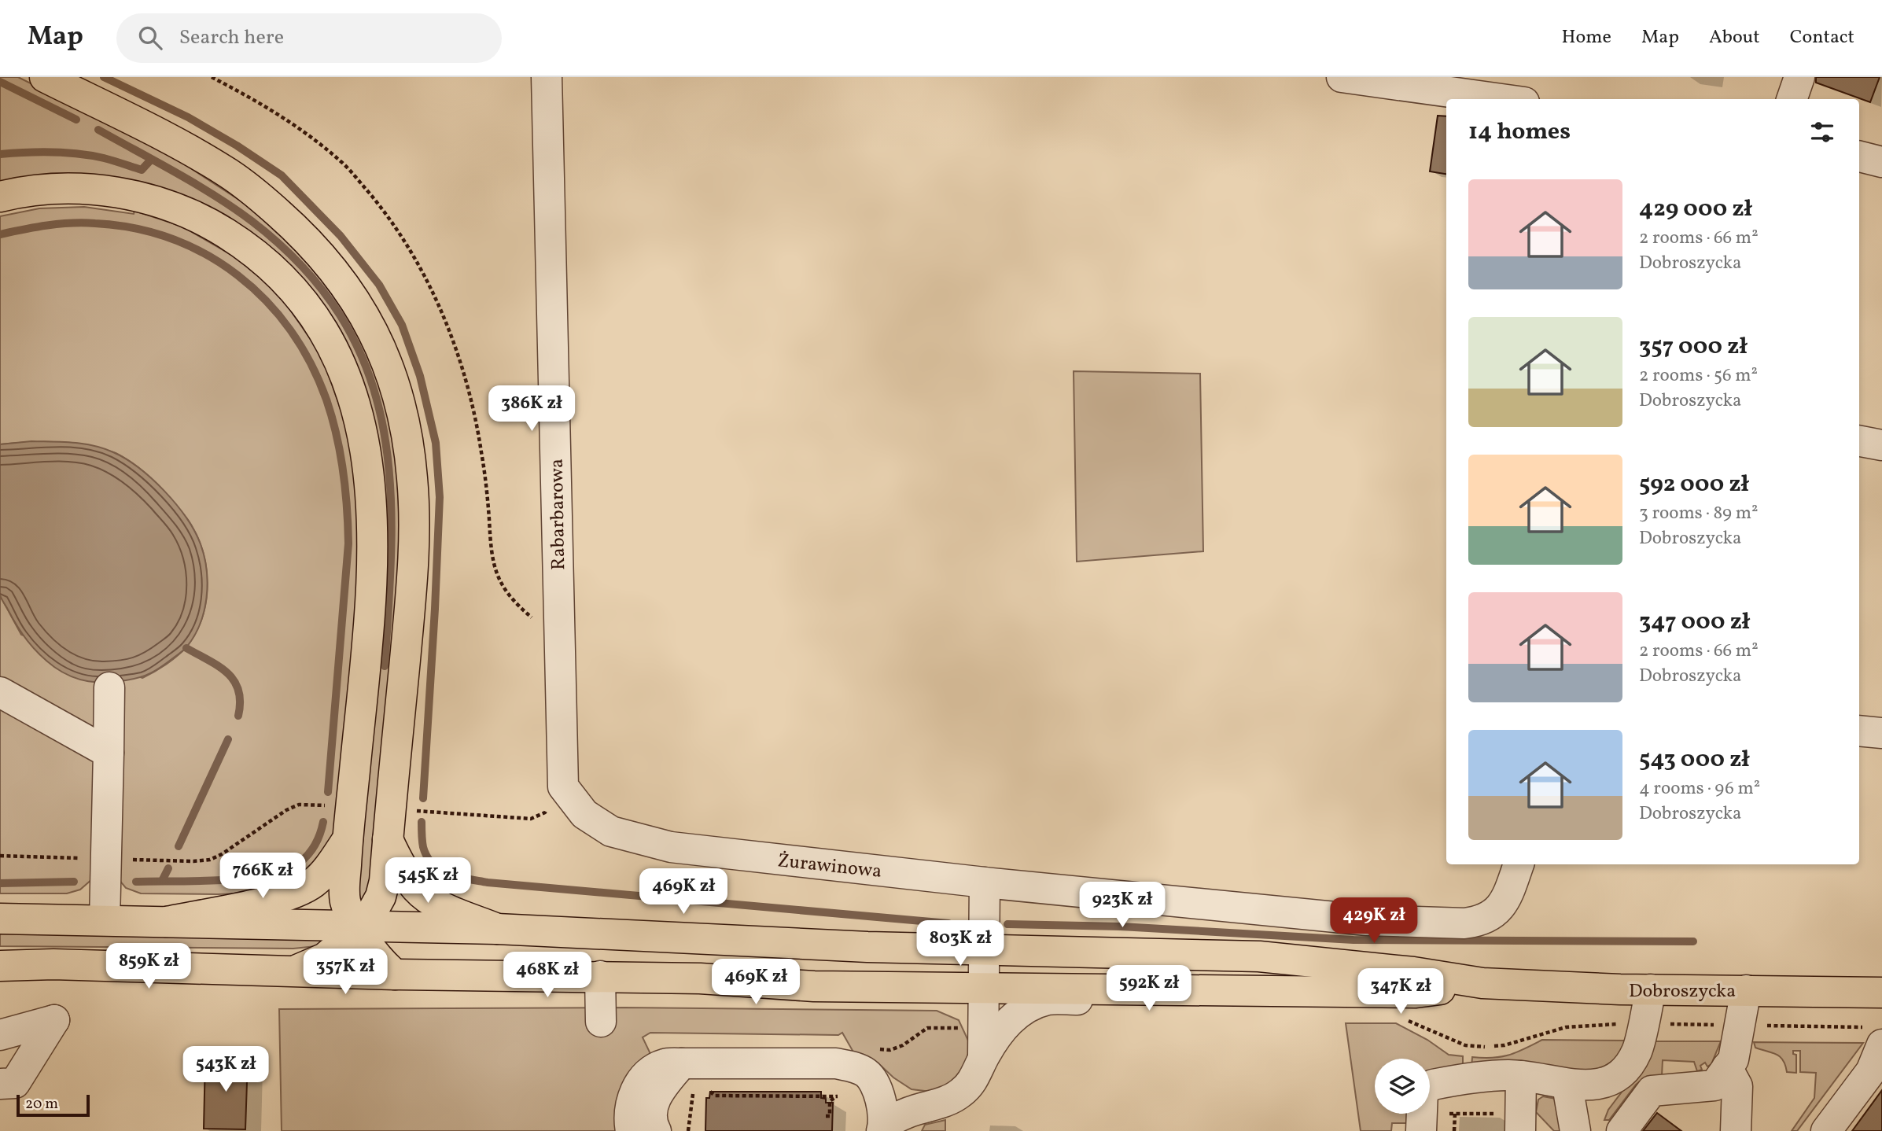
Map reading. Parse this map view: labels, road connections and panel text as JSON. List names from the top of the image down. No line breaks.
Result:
{"streets":{"main road":["Dobroszycka"],"street":["Rabarbarowa","Żurawinowa"]},"crossings":[["Rabarbarowa","Żurawinowa"]],"scale_bar":"20 m","page":{"header":"Map","search":"Search here","nav":["Home","Map","About","Contact"],"heading":"14 homes","list":[{"name":"429 000 zł","note":"2 rooms · 66 m² · Dobroszycka"},{"name":"357 000 zł","note":"2 rooms · 56 m² · Dobroszycka"},{"name":"592 000 zł","note":"3 rooms · 89 m² · Dobroszycka"},{"name":"347 000 zł","note":"2 rooms · 66 m² · Dobroszycka"},{"name":"543 000 zł","note":"4 rooms · 96 m² · Dobroszycka"}],"price":["386K zł","766K zł","545K zł","469K zł","923K zł","429K zł","803K zł","859K zł","357K zł","468K zł","469K zł","592K zł","347K zł","543K zł"],"scale":"20 m"}}
